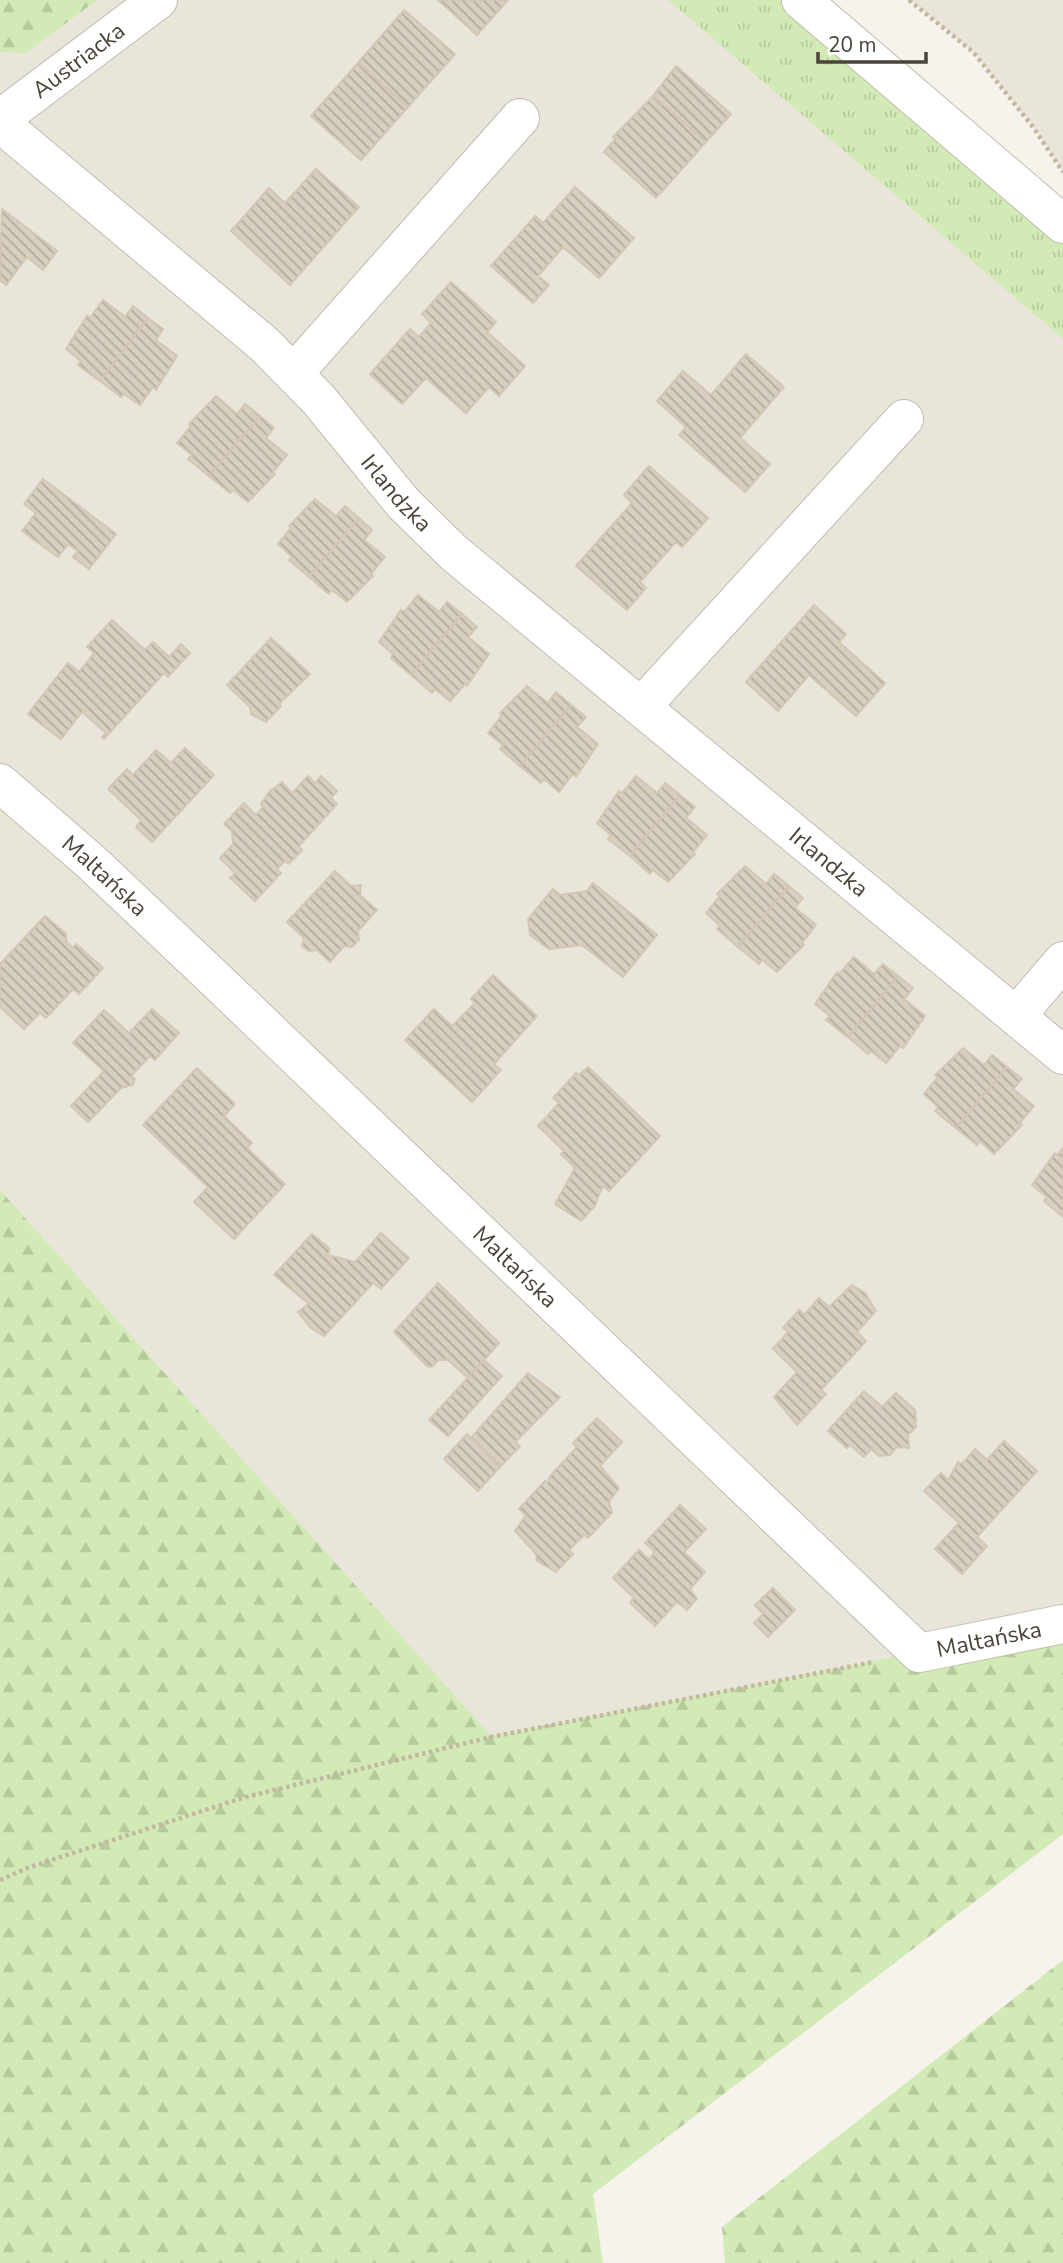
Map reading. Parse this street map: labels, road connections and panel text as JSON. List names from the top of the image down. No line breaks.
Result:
{"streets":{"street":["Austriacka","Irlandzka","Maltańska"]},"crossings":[["Austriacka","Irlandzka"]],"scale_bar":"20 m"}
